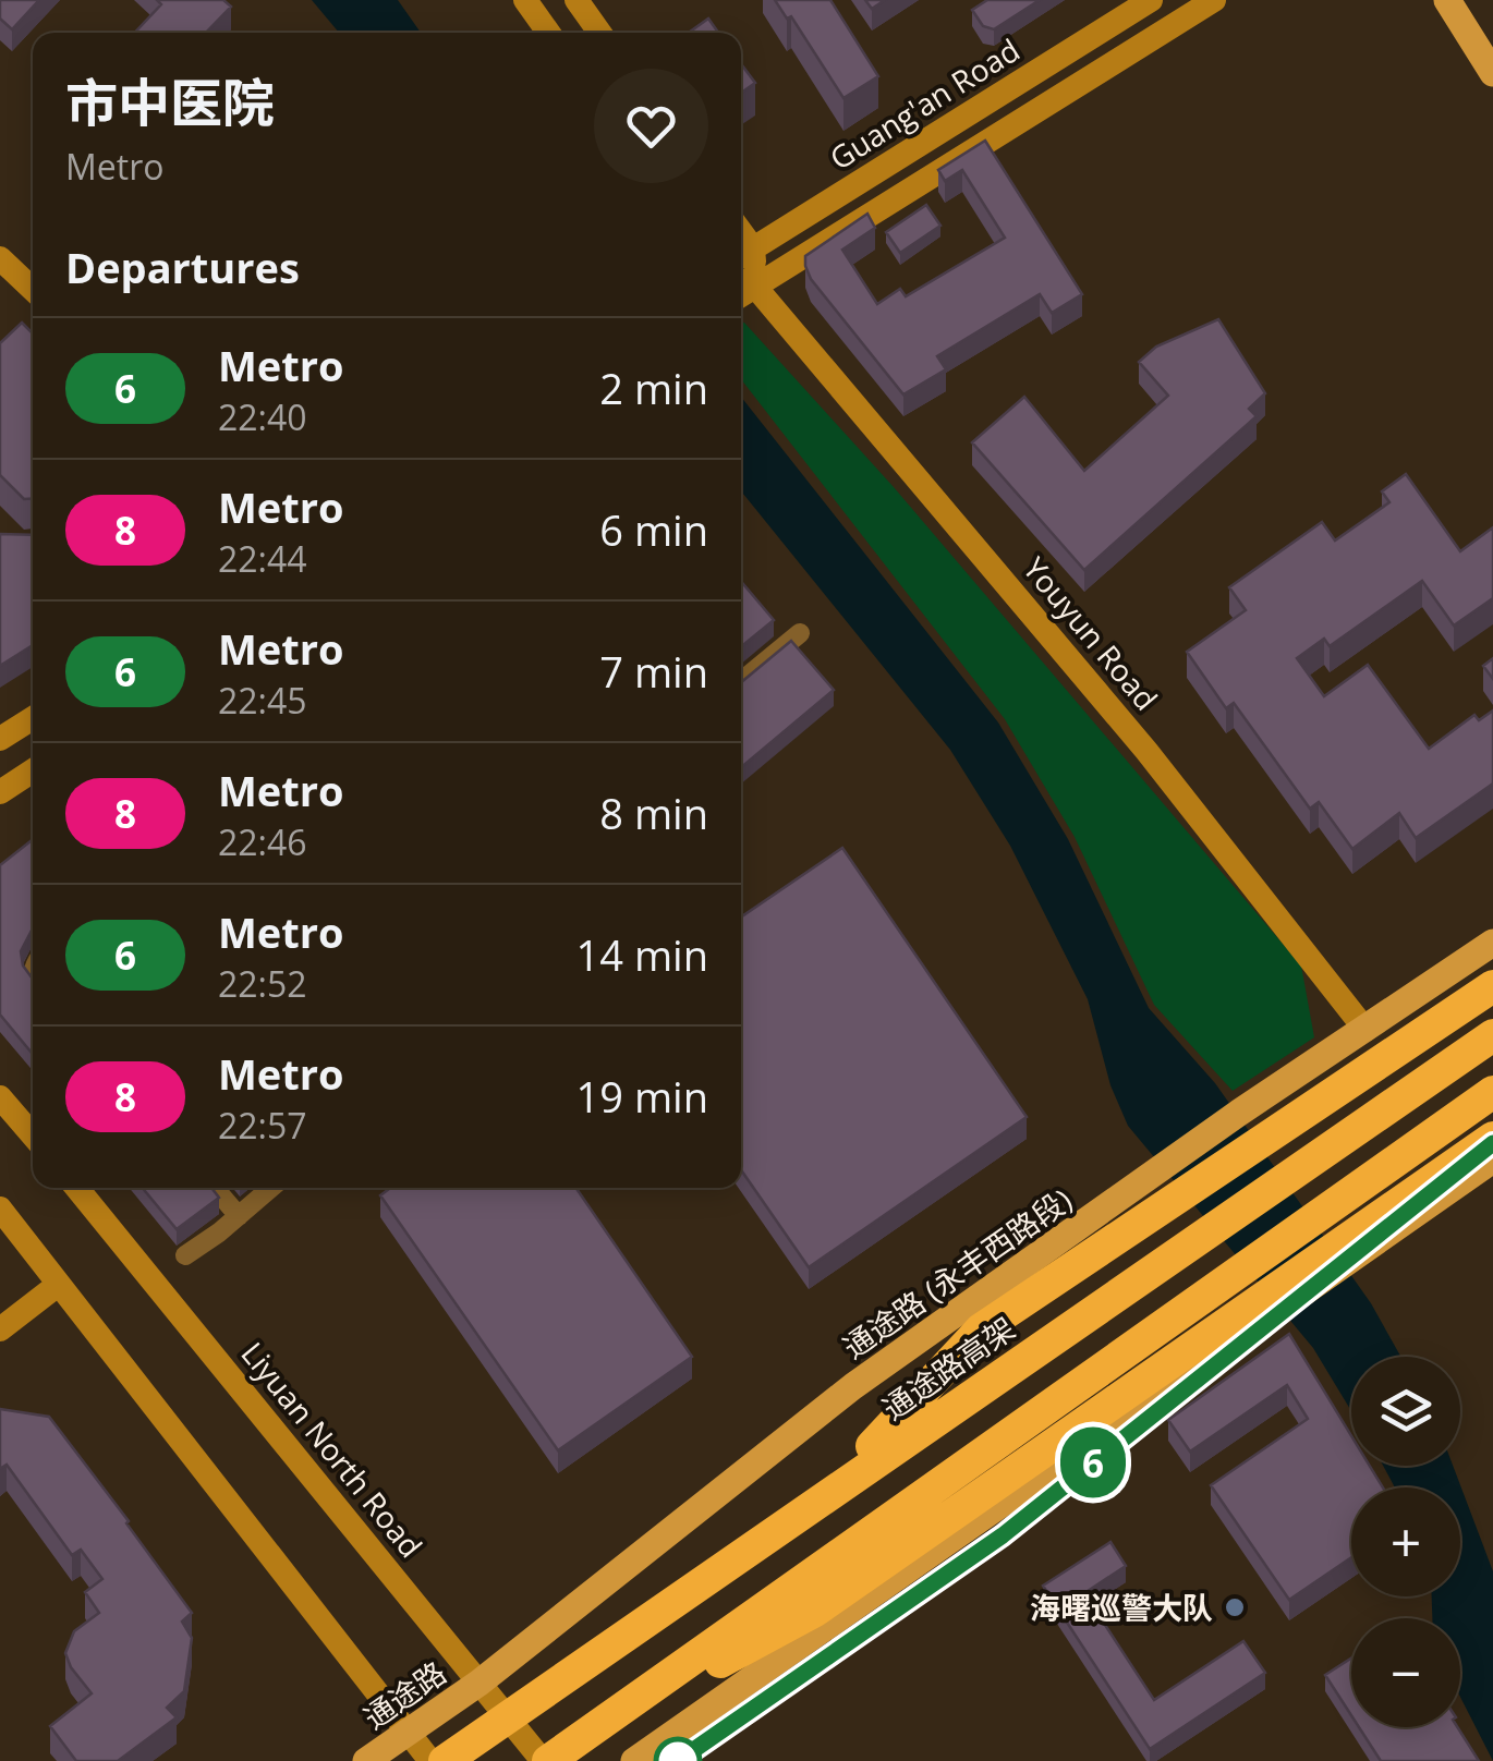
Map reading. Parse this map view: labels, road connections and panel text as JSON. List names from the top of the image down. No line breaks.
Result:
{"streets":{"highway":["通途路高架"],"main road":["通途路 (永丰西路段)","通途路"],"street":["Guang'an Road","Youyun Road","Liyuan North Road"]},"crossings":[["Youyun Road","通途路 (永丰西路段)"],["通途路 (永丰西路段)","Liyuan North Road"],["通途路 (永丰西路段)","通途路"],["Liyuan North Road","通途路"]],"places":["海曙巡警大队"],"lines":["metro line 6"],"page":{"on_map":"6","heading":[["市中医院","Metro"],"Departures"],"list":[{"mark":"6","name":"Metro","note":"22:40","value":"2 min"},{"mark":"8","name":"Metro","note":"22:44","value":"6 min"},{"mark":"6","name":"Metro","note":"22:45","value":"7 min"},{"mark":"8","name":"Metro","note":"22:46","value":"8 min"},{"mark":"6","name":"Metro","note":"22:52","value":"14 min"},{"mark":"8","name":"Metro","note":"22:57","value":"19 min"}],"map_buttons":["+","−"]}}
